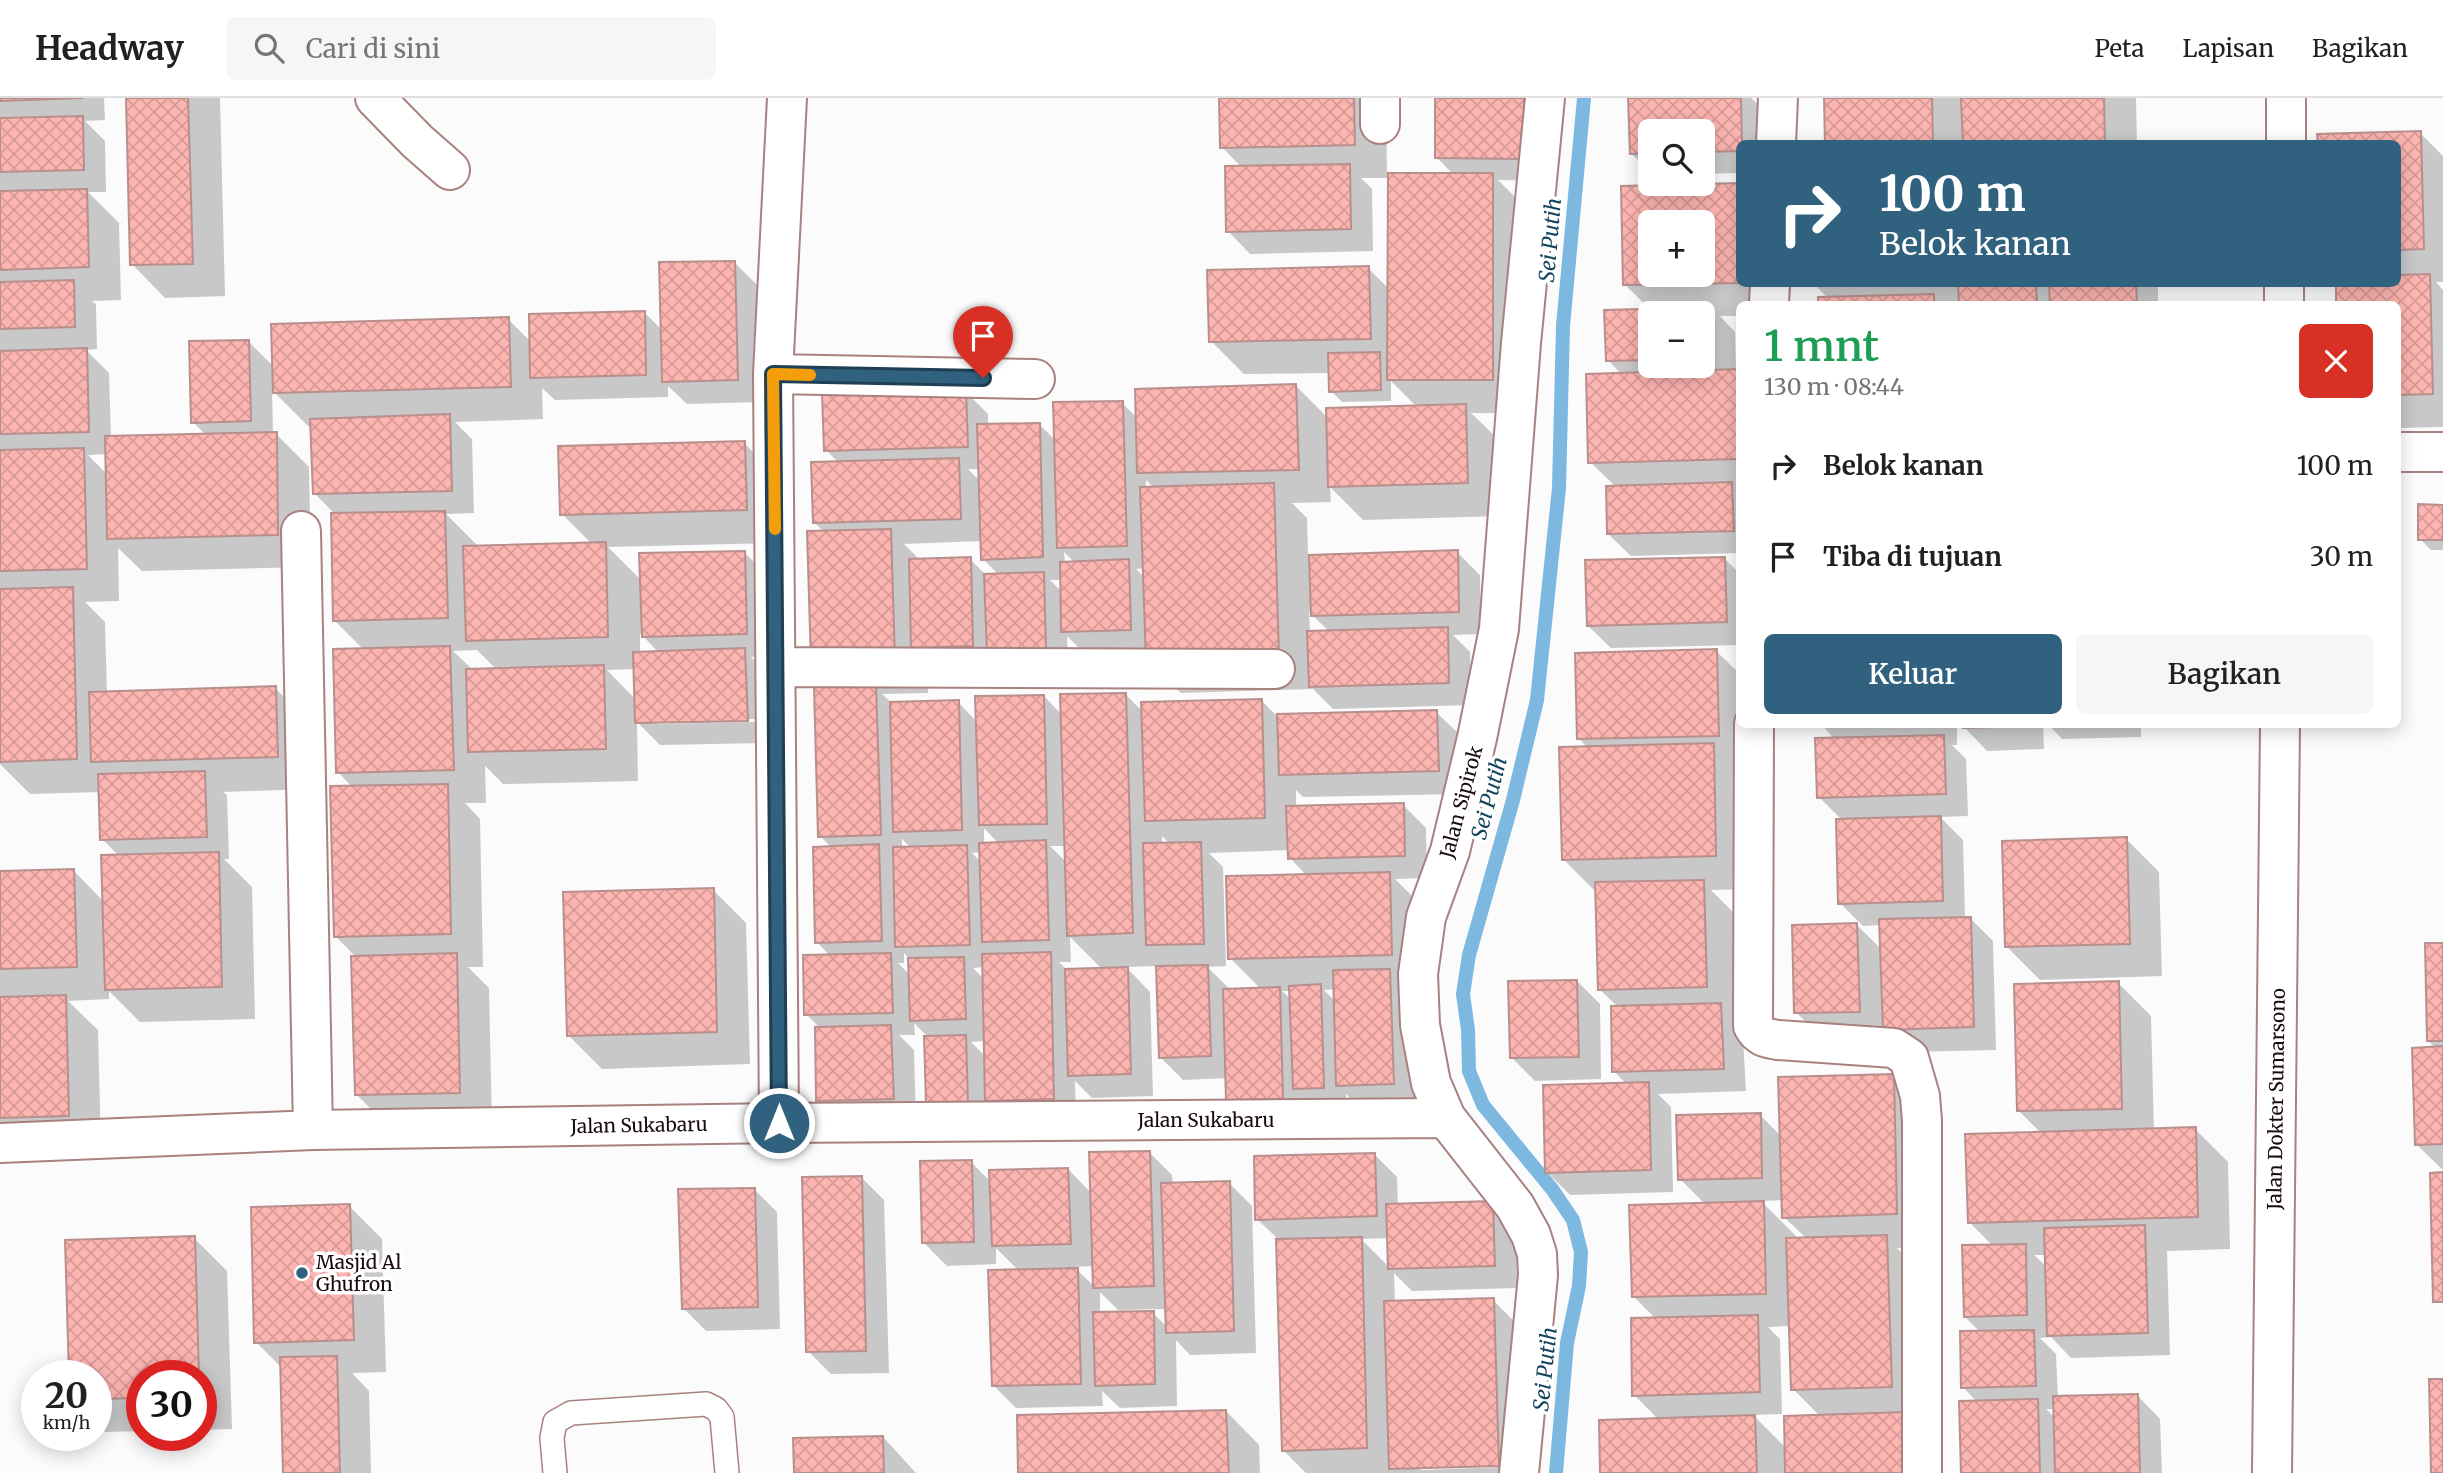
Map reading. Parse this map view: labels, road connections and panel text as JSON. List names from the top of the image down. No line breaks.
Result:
{"streets":{"street":["Jalan Sipirok","Jalan Dokter Sumarsono","Jalan Sukabaru"]},"crossings":[["Jalan Sipirok","Jalan Sukabaru"]],"water":["Sei Putih"],"places":["Masjid Al Ghufron"],"page":{"header":"Headway","search":"Cari di sini","nav":["Peta","Lapisan","Bagikan"],"map_buttons":["+","−"],"turn":["100 m","Belok kanan"],"heading":["1 mnt","130 m · 08:44"],"list":[{"name":"Belok kanan","value":"100 m"},{"name":"Tiba di tujuan","value":"30 m"}],"buttons":["Keluar","Bagikan"],"speed":"20 km/h","limit":"30"}}
